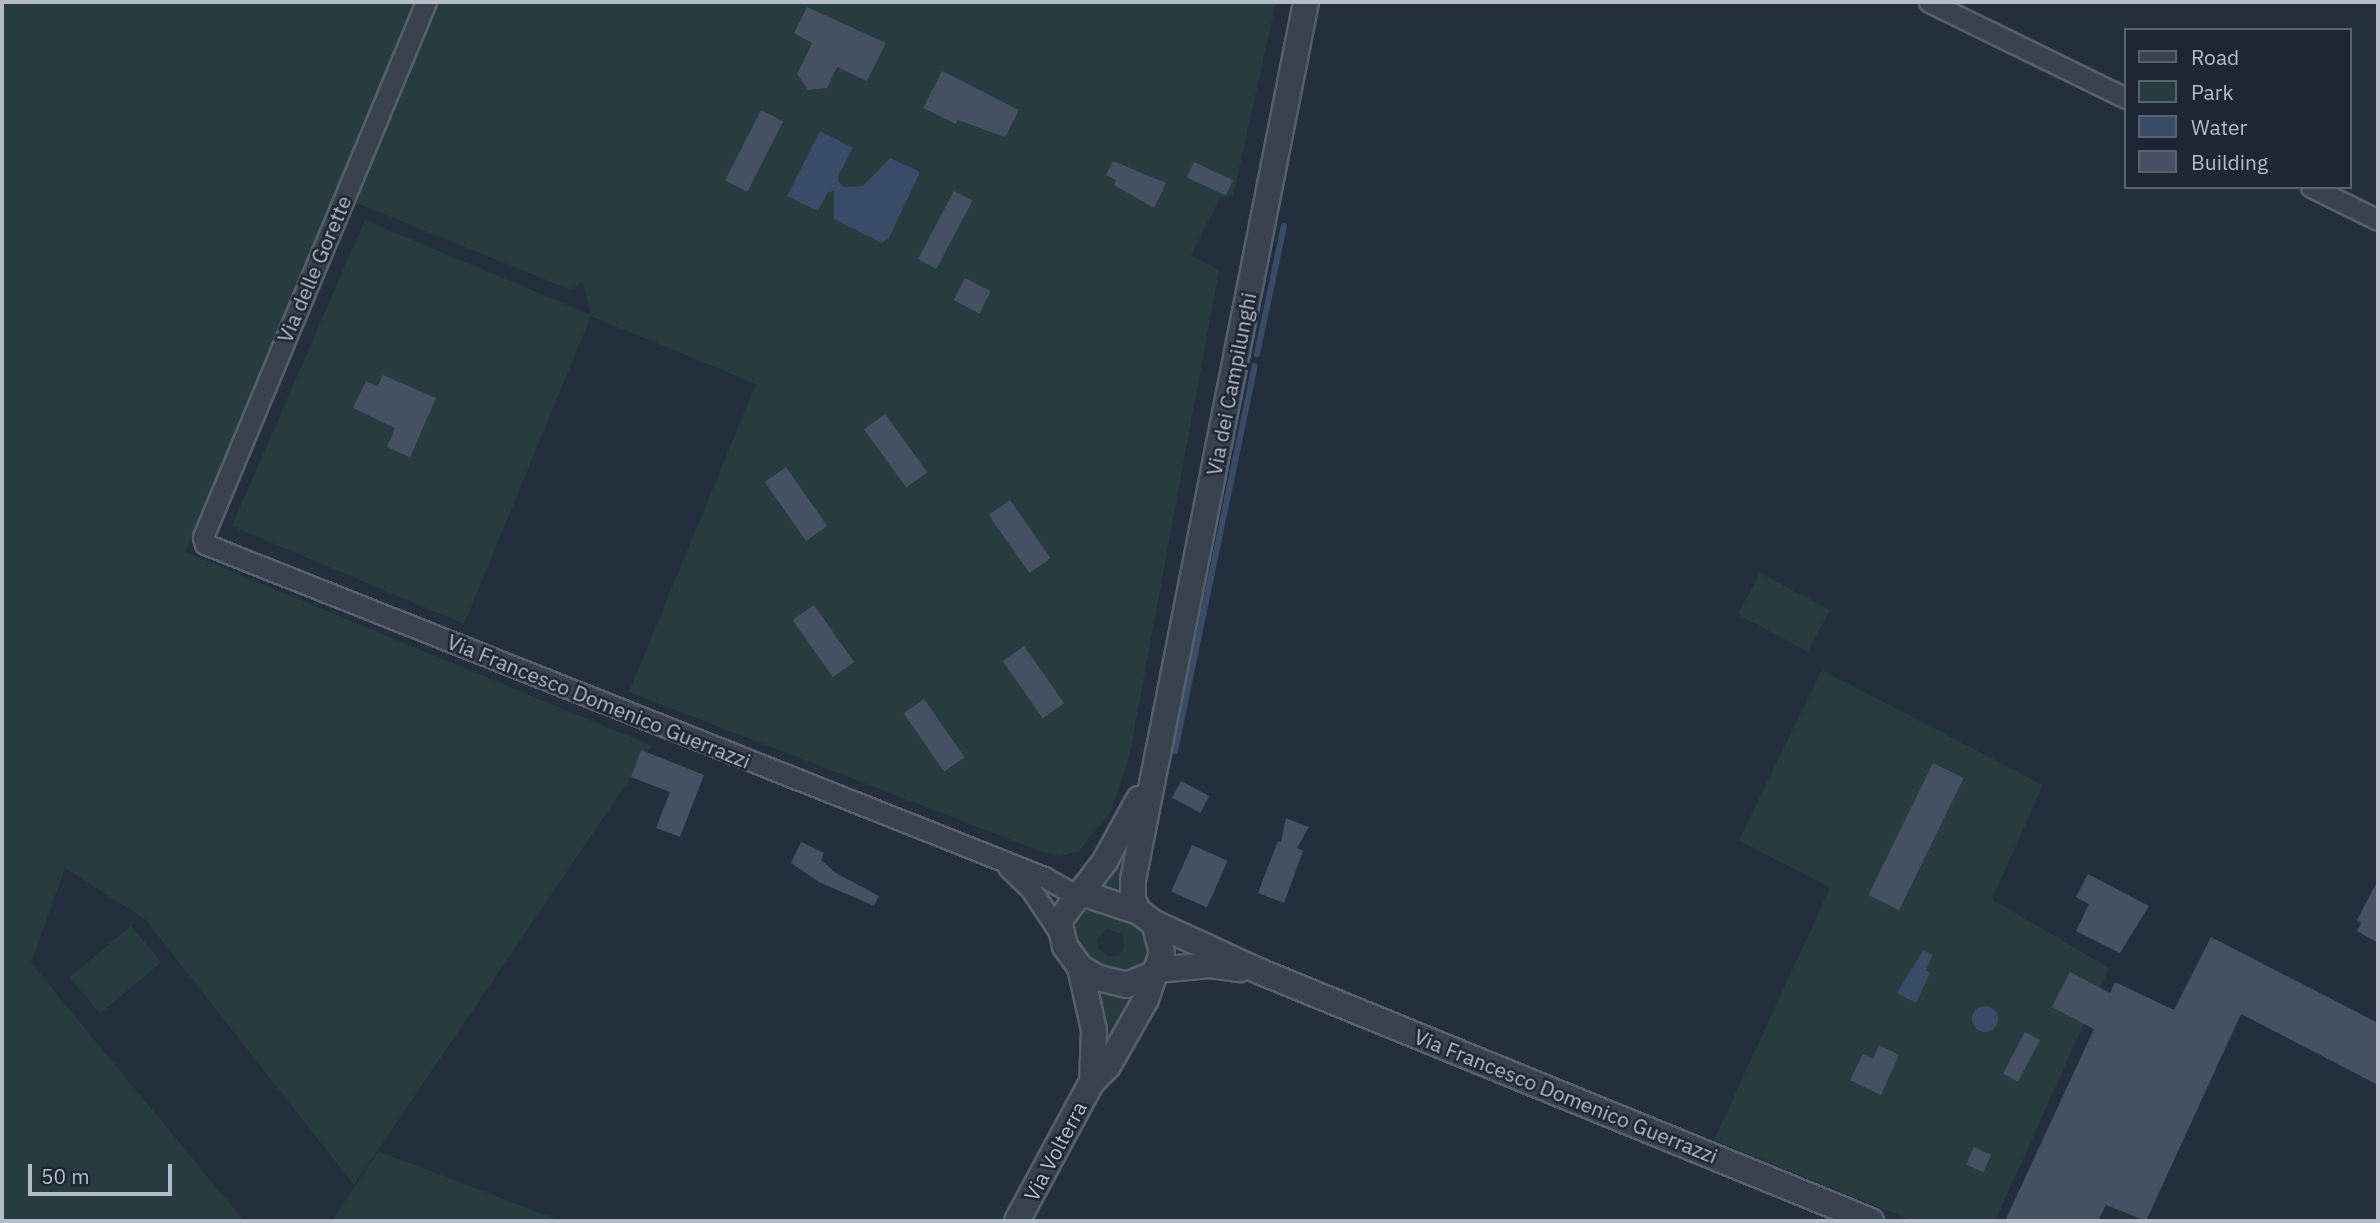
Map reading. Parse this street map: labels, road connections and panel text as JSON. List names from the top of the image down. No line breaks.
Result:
{"streets":{"street":["Via delle Gorette","Via dei Campilunghi","Via Francesco Domenico Guerrazzi","Via Volterra"]},"crossings":[["Via delle Gorette","Via Francesco Domenico Guerrazzi"],["Via dei Campilunghi","Via Francesco Domenico Guerrazzi"],["Via dei Campilunghi","Via Volterra"],["Via Francesco Domenico Guerrazzi","Via Volterra"]],"legend":["Road","Park","Water","Building"],"scale_bar":"50 m"}
